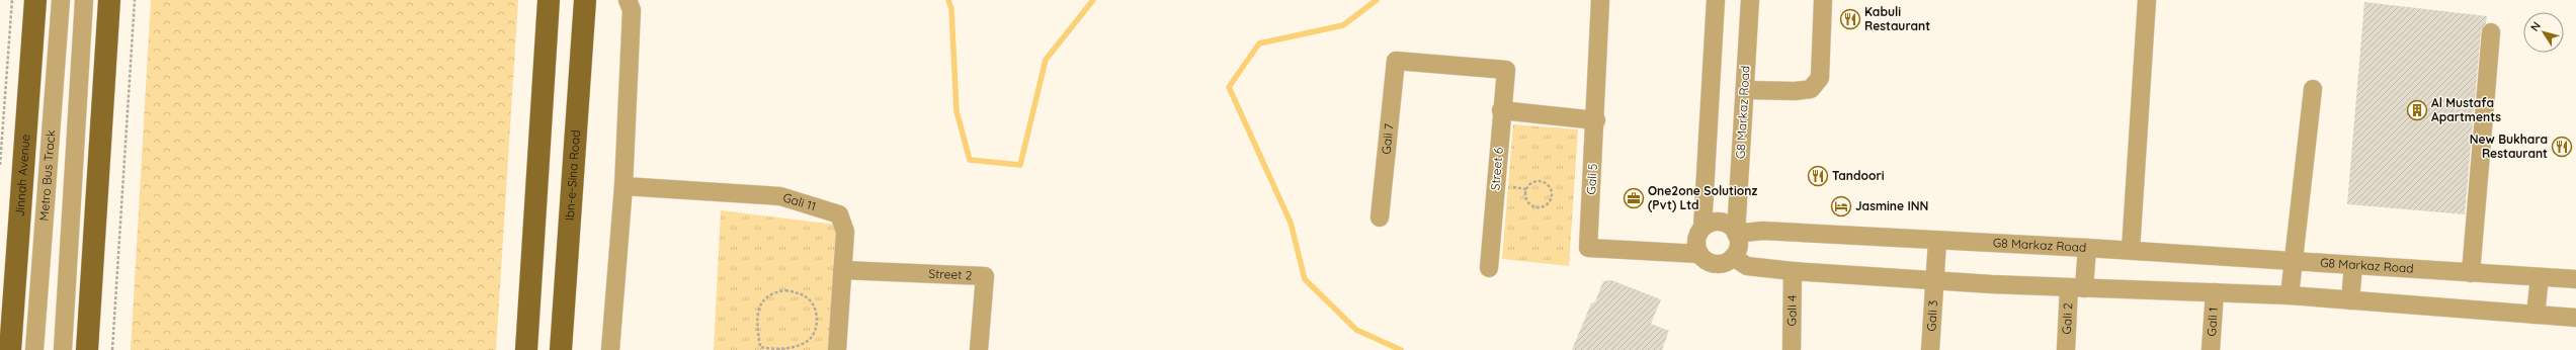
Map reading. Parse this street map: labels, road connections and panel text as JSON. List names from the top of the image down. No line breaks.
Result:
{"streets":{"main road":["Jinnah Avenue","Ibn-e-Sina Road"],"street":["G8 Markaz Road","Gali 7","Street 6","Metro Bus Track","Gali 5","Gali 11","Street 2","Gali 4","Gali 3","Gali 2","Gali 1"]},"crossings":[["G8 Markaz Road","Gali 5"],["G8 Markaz Road","Gali 3"],["G8 Markaz Road","Gali 2"],["Gali 7","Street 6"],["Gali 11","Street 2"]],"places":{"restaurant":["Kabuli Restaurant","New Bukhara Restaurant","Tandoori"],"building":["Al Mustafa Apartments"],"office":["One2one Solutionz (Pvt) Ltd"],"hotel":["Jasmine INN"]},"north":"top left"}
